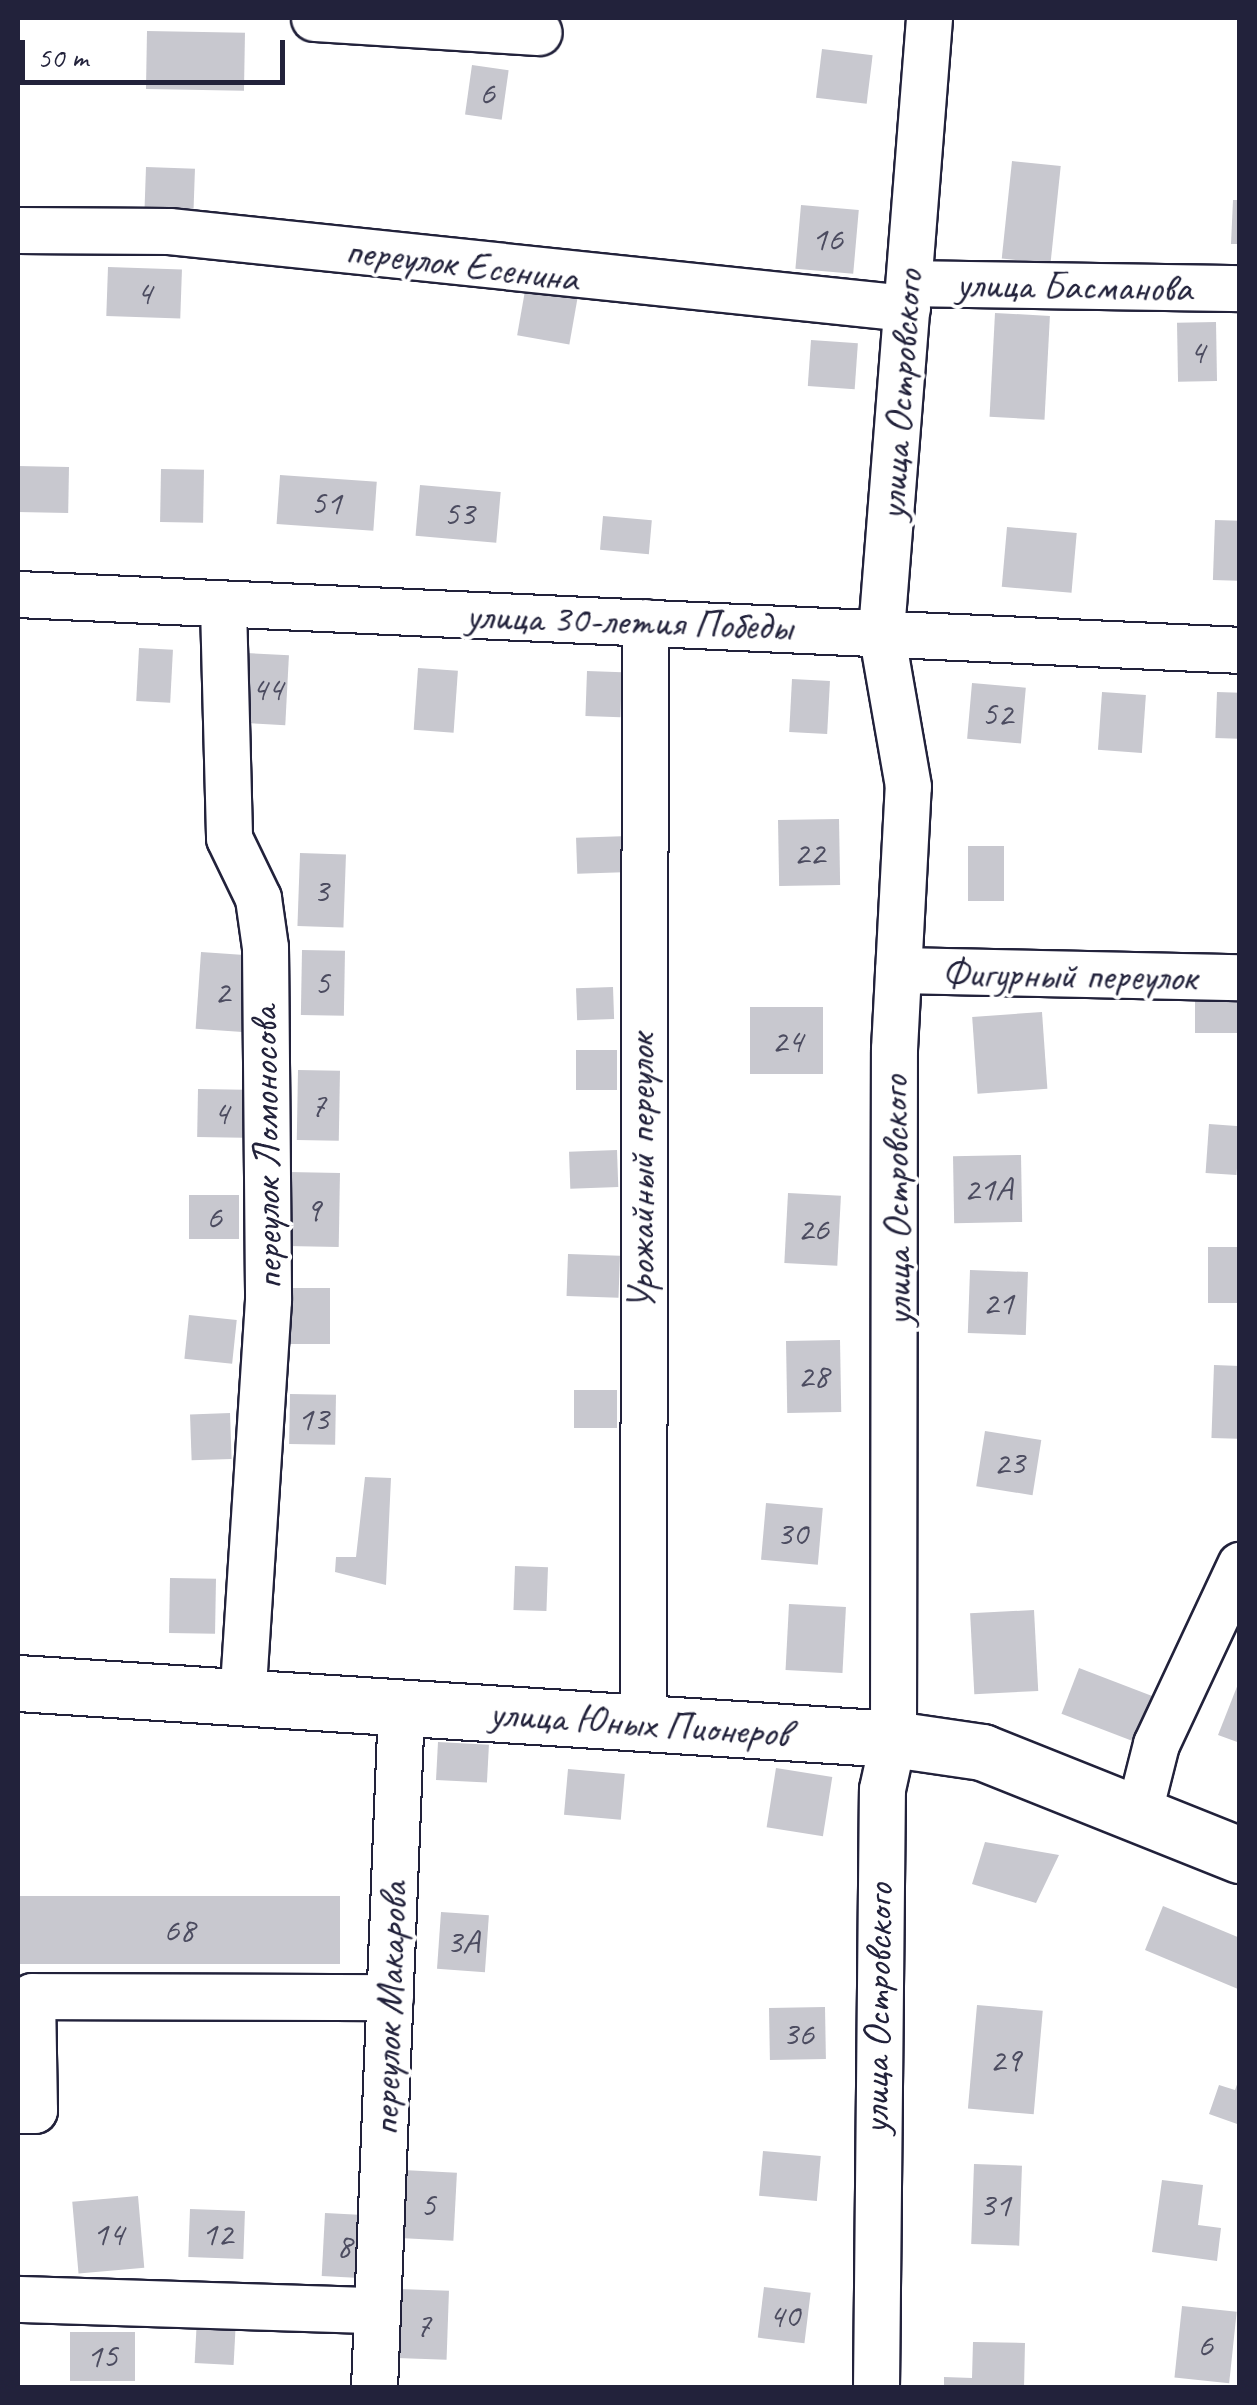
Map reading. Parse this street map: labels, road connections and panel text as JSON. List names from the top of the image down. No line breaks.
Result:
{"streets":{"main road":["улица Юных Пионеров"],"street":["переулок Есенина","улица Басманова","улица Островского","улица 30-летия Победы","Фигурный переулок","переулок Ломоносова","Урожайный переулок","переулок Макарова"]},"crossings":[["переулок Есенина","улица Басманова"],["переулок Есенина","улица Островского"],["улица Басманова","улица Островского"],["улица Островского","улица 30-летия Победы"],["улица Островского","Фигурный переулок"],["улица Островского","улица Юных Пионеров"],["улица 30-летия Победы","переулок Ломоносова"],["улица 30-летия Победы","Урожайный переулок"],["переулок Ломоносова","улица Юных Пионеров"],["Урожайный переулок","улица Юных Пионеров"],["улица Юных Пионеров","переулок Макарова"]],"house_numbers":["6","16","4","4","51","53","44","52","22","3","5","2","24","7","4","21А","9","6","26","21","28","13","23","30","68","3А","36","29","5","31","14","12","8","40","7","6","15"],"scale_bar":"50 m"}
